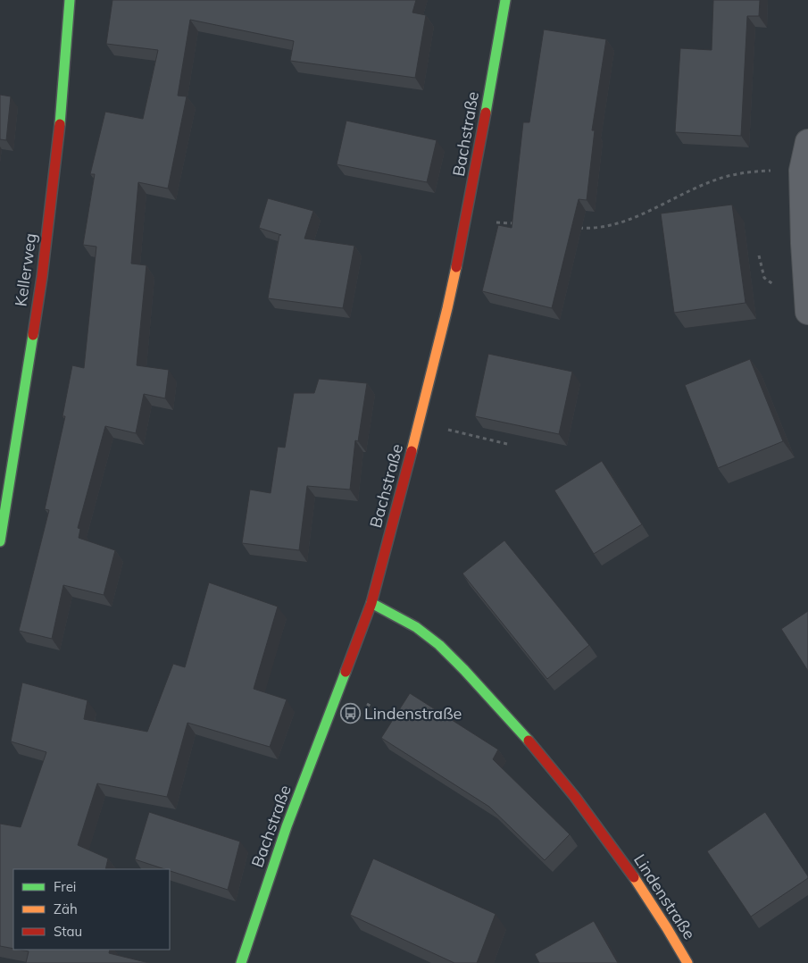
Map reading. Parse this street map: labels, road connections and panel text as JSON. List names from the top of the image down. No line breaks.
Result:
{"streets":{"street":["Bachstraße","Kellerweg","Lindenstraße"]},"crossings":[["Bachstraße","Lindenstraße"]],"places":{"bus stop":["Lindenstraße"]},"legend":["Frei","Zäh","Stau"]}
